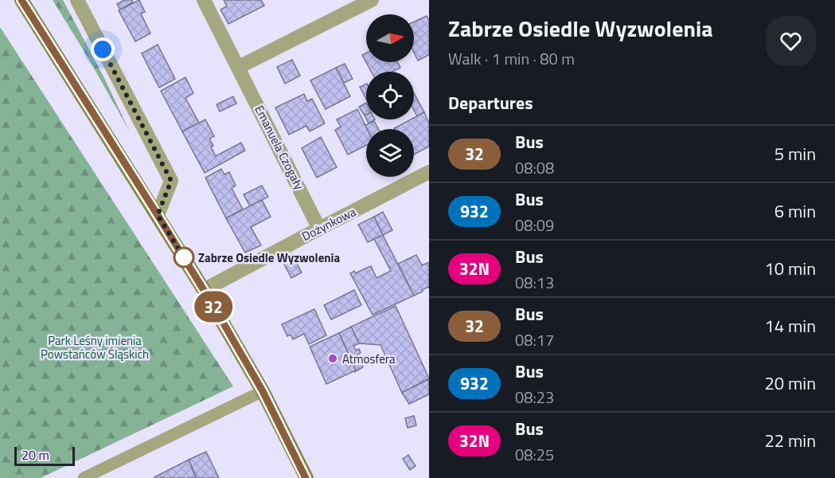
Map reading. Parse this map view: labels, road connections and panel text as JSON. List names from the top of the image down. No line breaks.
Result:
{"streets":{"street":["Emanuela Czogały","Dożynkowa"]},"crossings":[["Emanuela Czogały","Dożynkowa"]],"parks":["Park Leśny imienia Powstańców Śląskich"],"places":["Zabrze Osiedle Wyzwolenia","Atmosfera"],"lines":["bus line 32"],"scale_bar":"20 m","north":"right","page":{"on_map":"32","heading":[["Zabrze Osiedle Wyzwolenia","Walk · 1 min · 80 m"],"Departures"],"list":[{"mark":"32","name":"Bus","note":"08:08","value":"5 min"},{"mark":"932","name":"Bus","note":"08:09","value":"6 min"},{"mark":"32N","name":"Bus","note":"08:13","value":"10 min"},{"mark":"32","name":"Bus","note":"08:17","value":"14 min"},{"mark":"932","name":"Bus","note":"08:23","value":"20 min"},{"mark":"32N","name":"Bus","note":"08:25","value":"22 min"}],"scale":"20 m"}}
